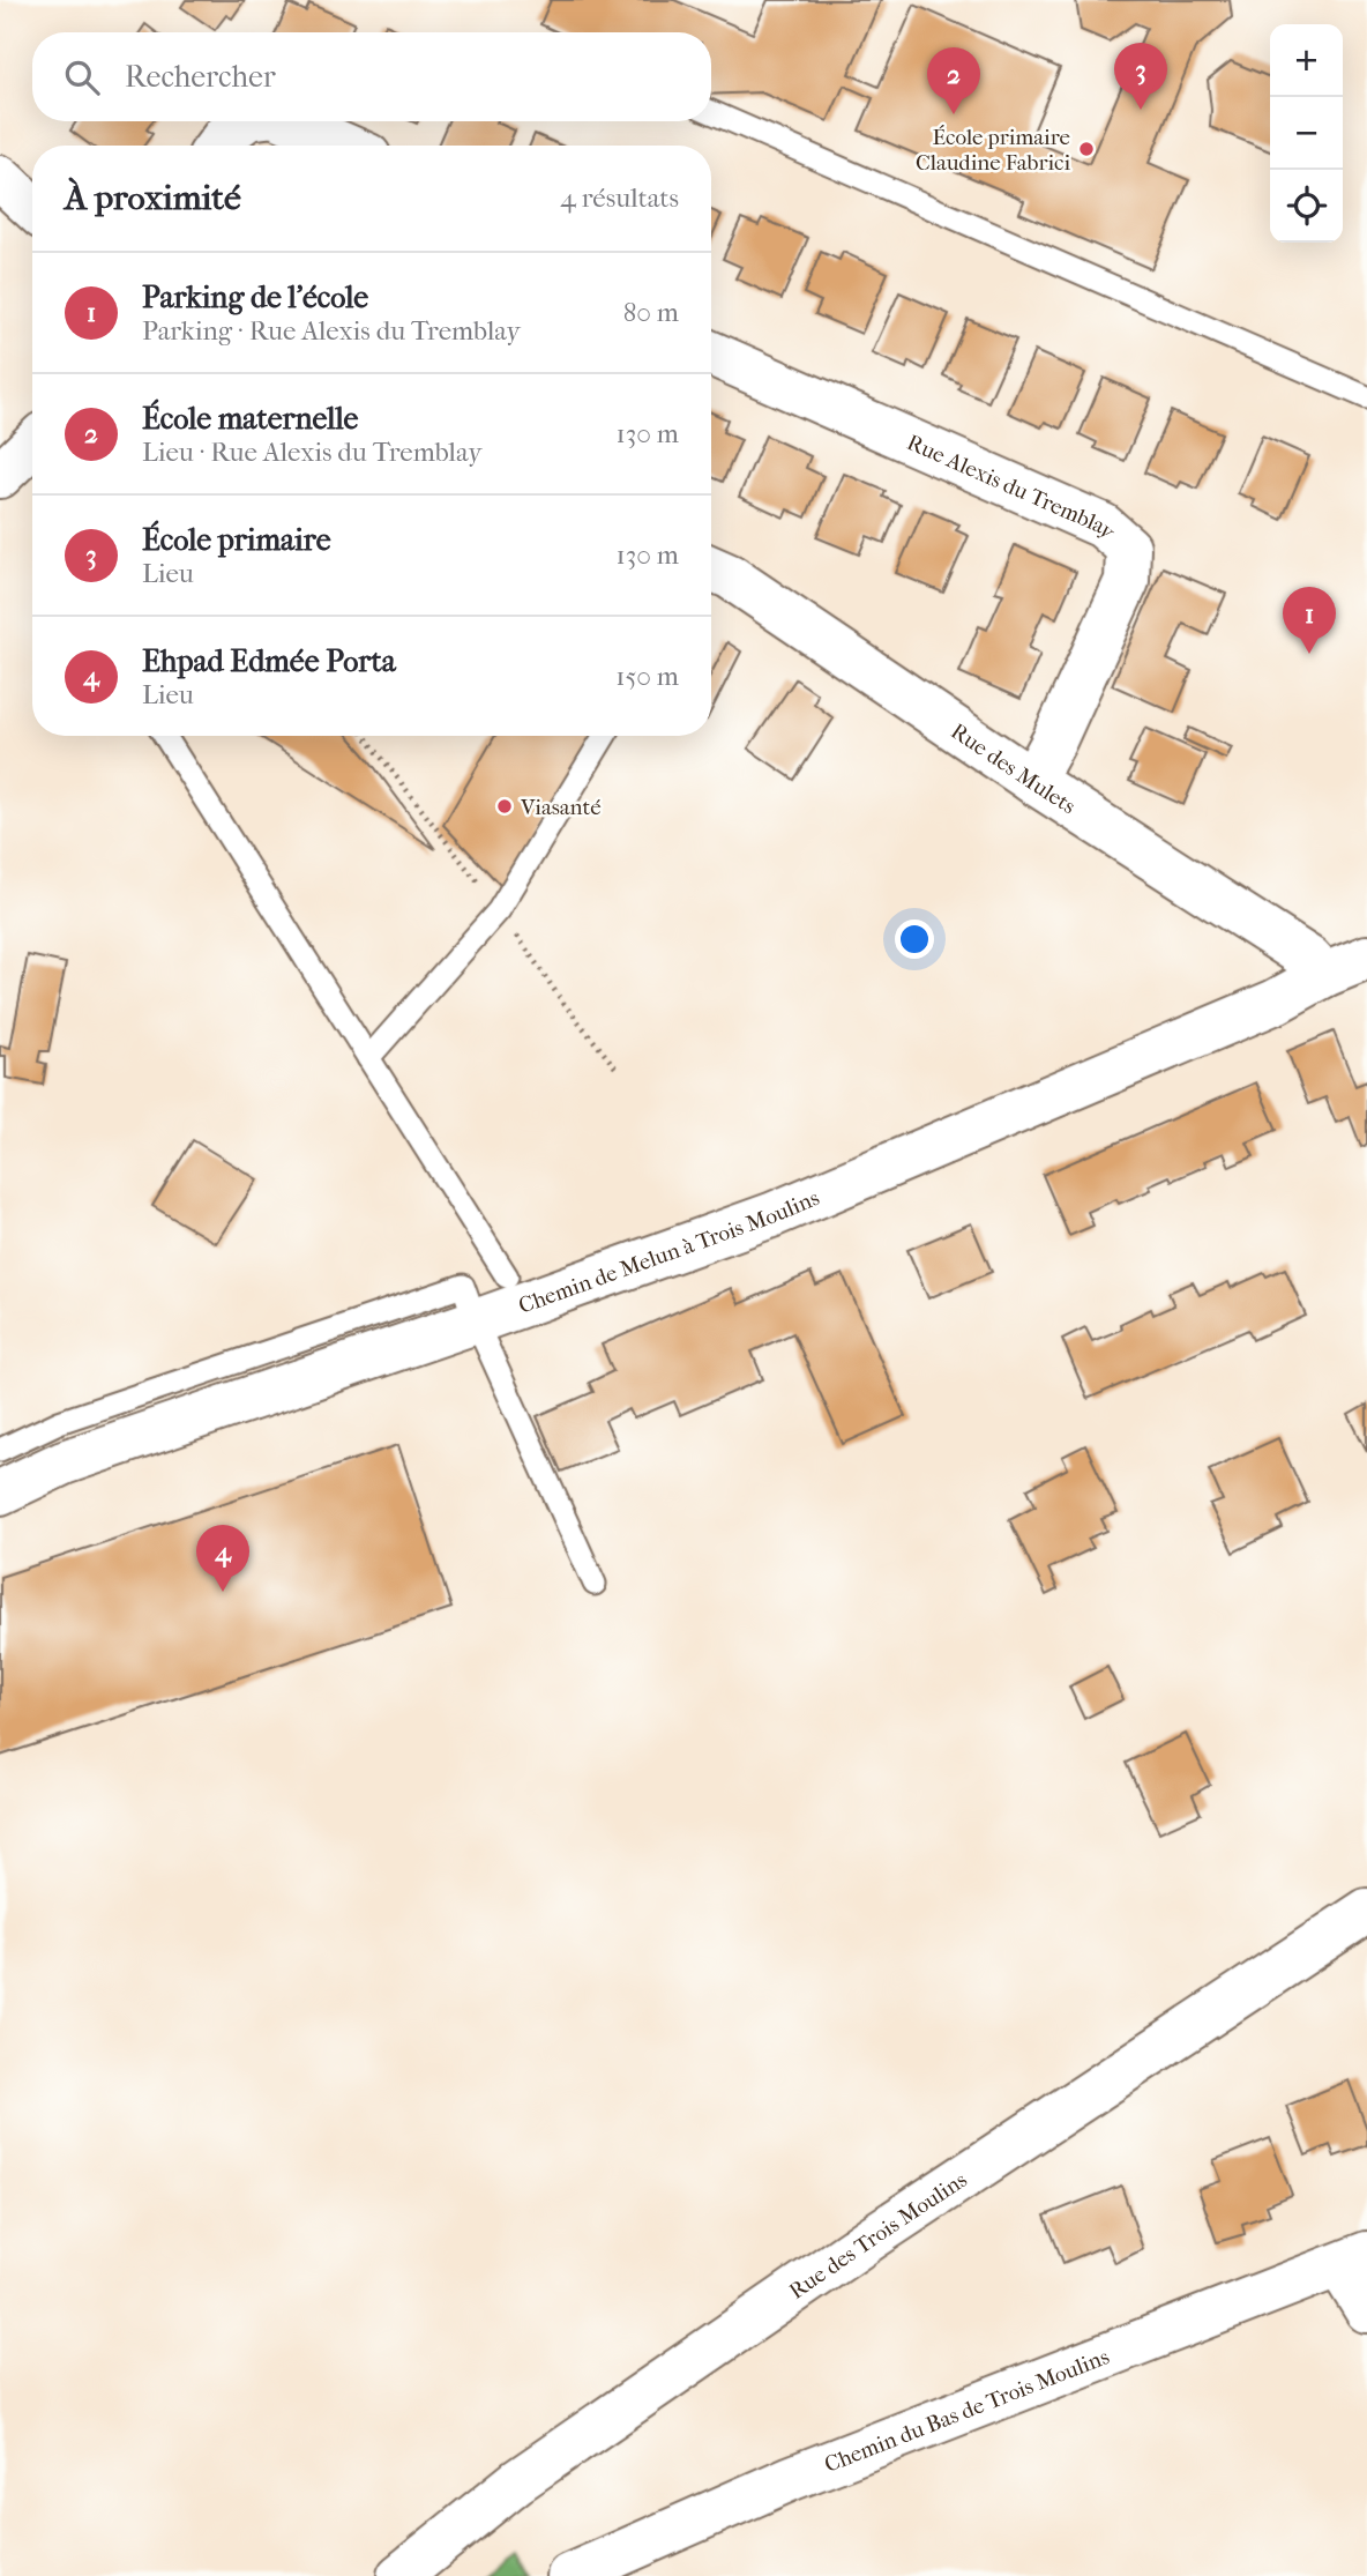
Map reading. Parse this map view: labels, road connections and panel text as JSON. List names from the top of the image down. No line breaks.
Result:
{"streets":{"street":["Rue Alexis du Tremblay","Rue des Mulets","Chemin de Melun à Trois Moulins","Rue des Trois Moulins","Chemin du Bas de Trois Moulins"]},"crossings":[["Rue Alexis du Tremblay","Rue des Mulets"],["Rue des Mulets","Chemin de Melun à Trois Moulins"]],"places":["École primaire Claudine Fabrici","Viasanté"],"page":{"map_buttons":["+","−"],"search":"Rechercher","pins":["3","2","1","4"],"heading":["À proximité","4 résultats"],"list":[{"mark":"1","name":"Parking de l'école","note":"Parking · Rue Alexis du Tremblay","value":"80 m"},{"mark":"2","name":"École maternelle","note":"Lieu · Rue Alexis du Tremblay","value":"130 m"},{"mark":"3","name":"École primaire","note":"Lieu","value":"130 m"},{"mark":"4","name":"Ehpad Edmée Porta","note":"Lieu","value":"150 m"}]}}
